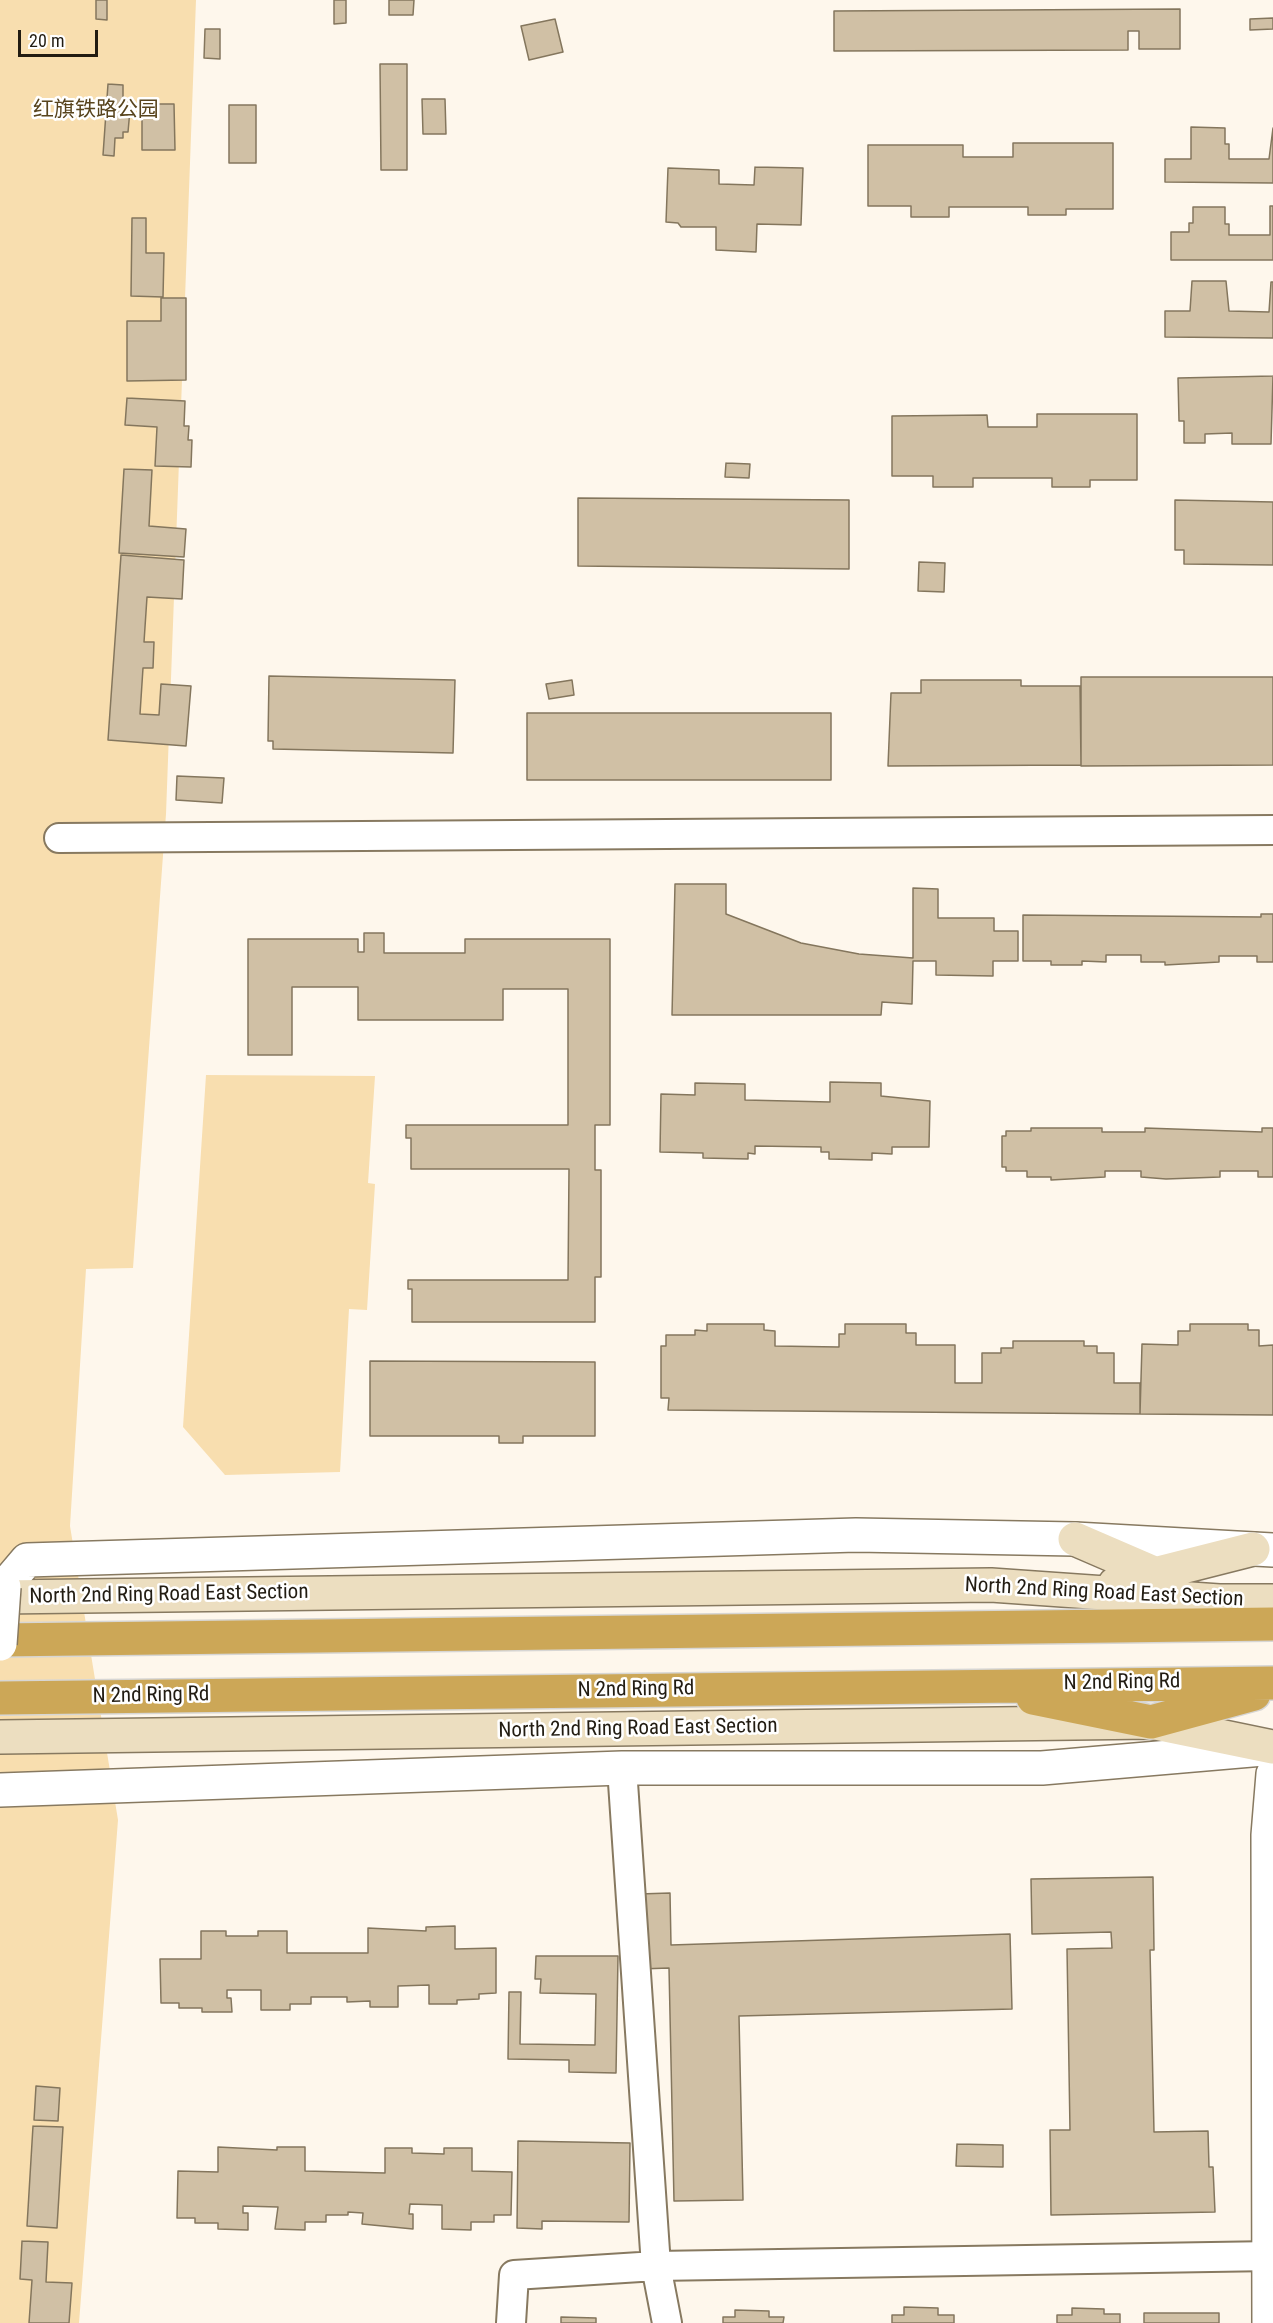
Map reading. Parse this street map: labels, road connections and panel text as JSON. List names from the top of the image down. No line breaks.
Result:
{"streets":{"highway":["N 2nd Ring Rd"],"main road":["North 2nd Ring Road East Section"]},"parks":["红旗铁路公园"],"scale_bar":"20 m"}
